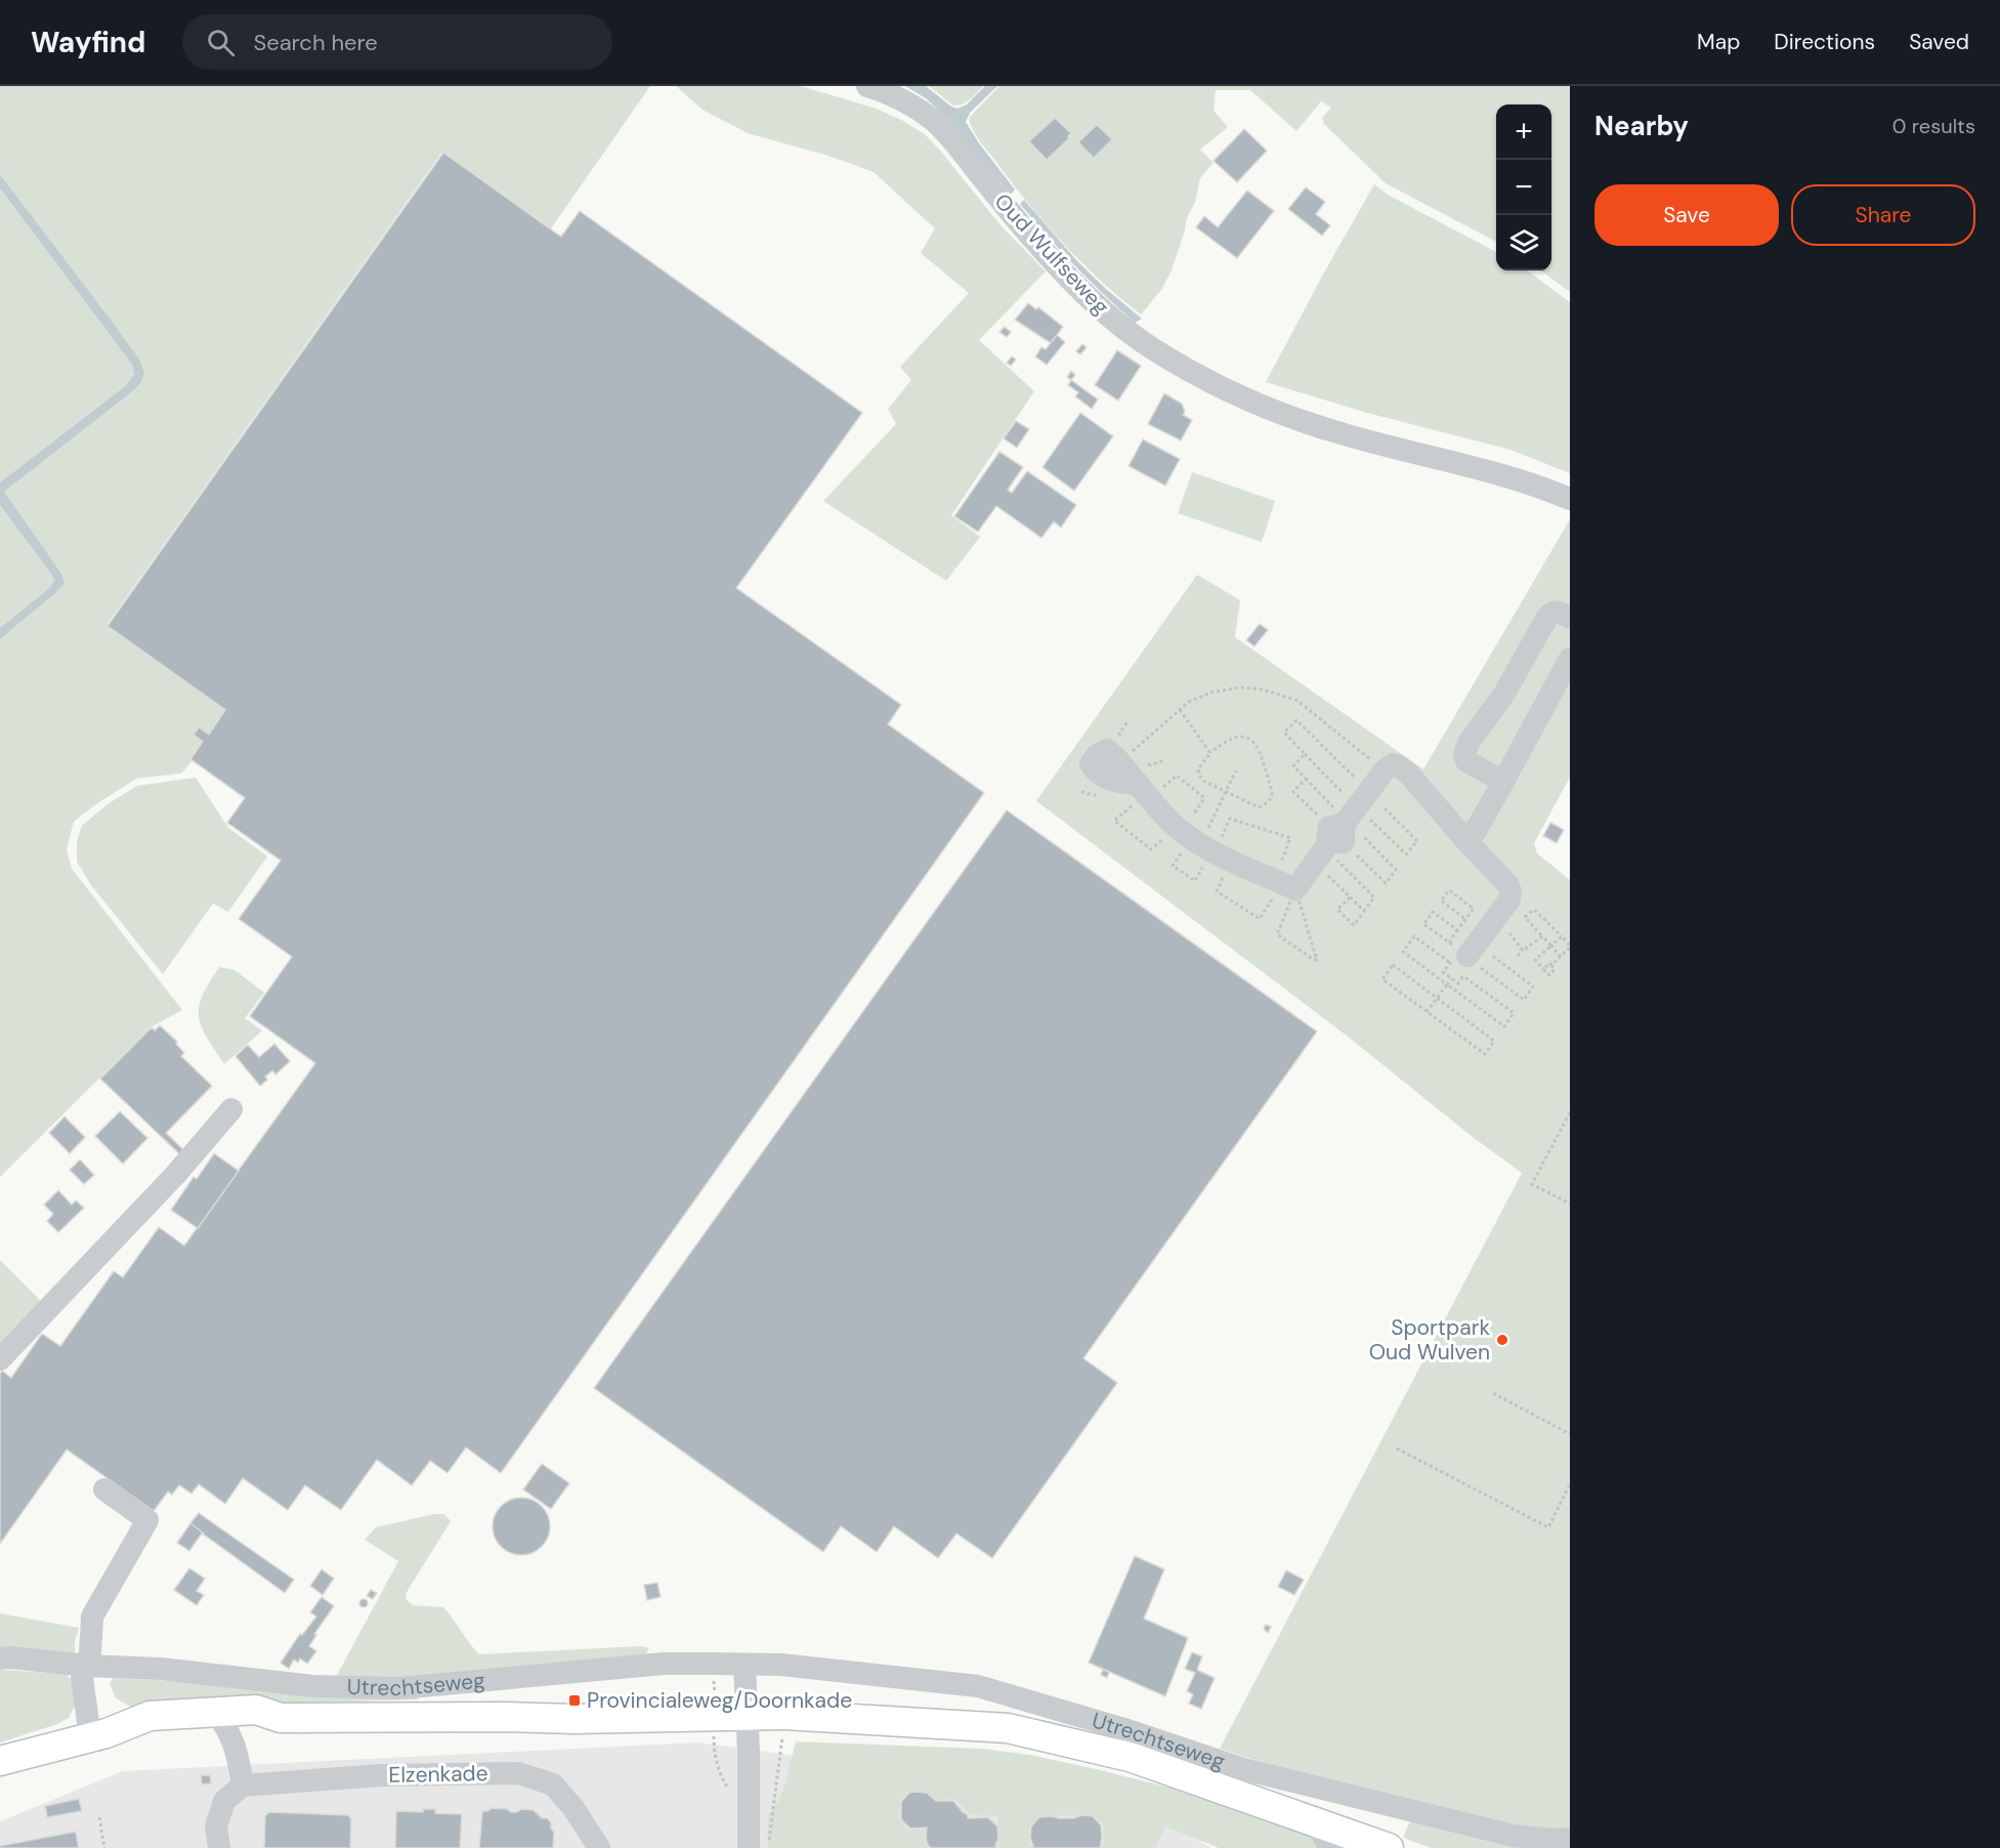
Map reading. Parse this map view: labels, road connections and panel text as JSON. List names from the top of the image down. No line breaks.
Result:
{"streets":{"main road":["Utrechtseweg"],"street":["Oud Wulfseweg","Elzenkade"]},"places":{"other":["Sportpark Oud Wulven"],"transit":["Provincialeweg/Doornkade"]},"page":{"header":"Wayfind","search":"Search here","nav":["Map","Directions","Saved"],"heading":["Nearby","0 results"],"map_buttons":["+","−"],"buttons":["Save","Share"]}}
